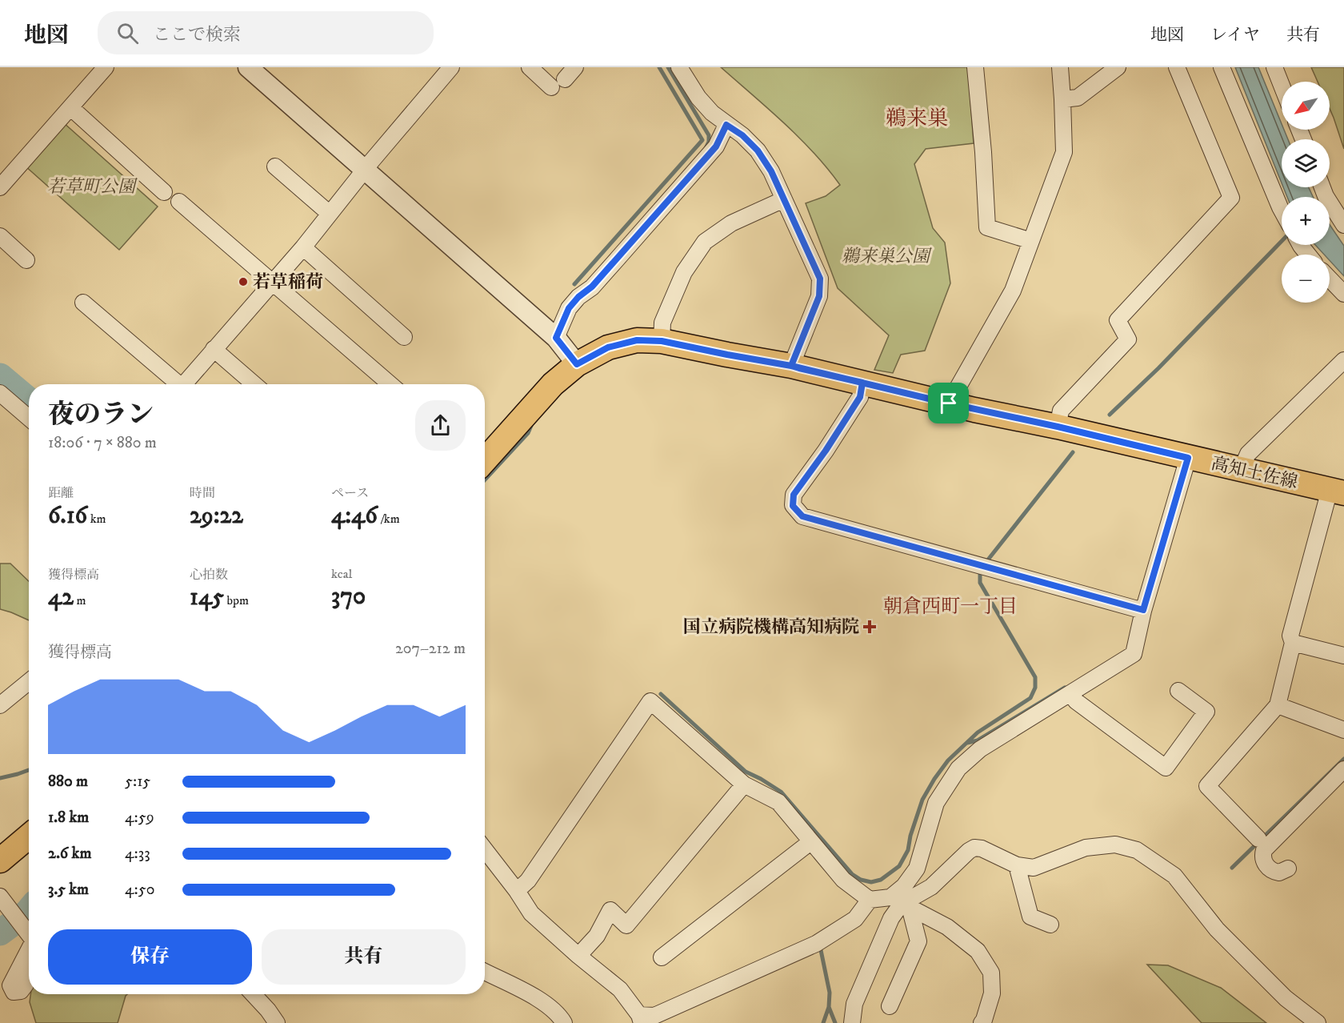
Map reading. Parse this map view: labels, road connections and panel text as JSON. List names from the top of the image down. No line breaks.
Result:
{"streets":{"main road":["高知土佐線"]},"districts":["鵜来巣","朝倉西町一丁目"],"parks":["若草町公園","鵜来巣公園"],"places":{"other":["若草稲荷"],"health":["国立病院機構高知病院"]},"north":"bottom left","page":{"header":"地図","search":"ここで検索","nav":["地図","レイヤ","共有"],"map_buttons":["+","−"],"heading":["夜のラン","18:06 · 7 × 880 m"],"stats":[["距離","6.16 km"],["時間","29:22"],["ペース","4:46 /km"],["獲得標高","42 m"],["心拍数","145 bpm"],["kcal","370"]],"chart":["獲得標高","207–212 m"],"list":[{"name":"880 m","note":"5:15"},{"name":"1.8 km","note":"4:59"},{"name":"2.6 km","note":"4:33"},{"name":"3.5 km","note":"4:50"}],"buttons":["保存","共有"]}}
